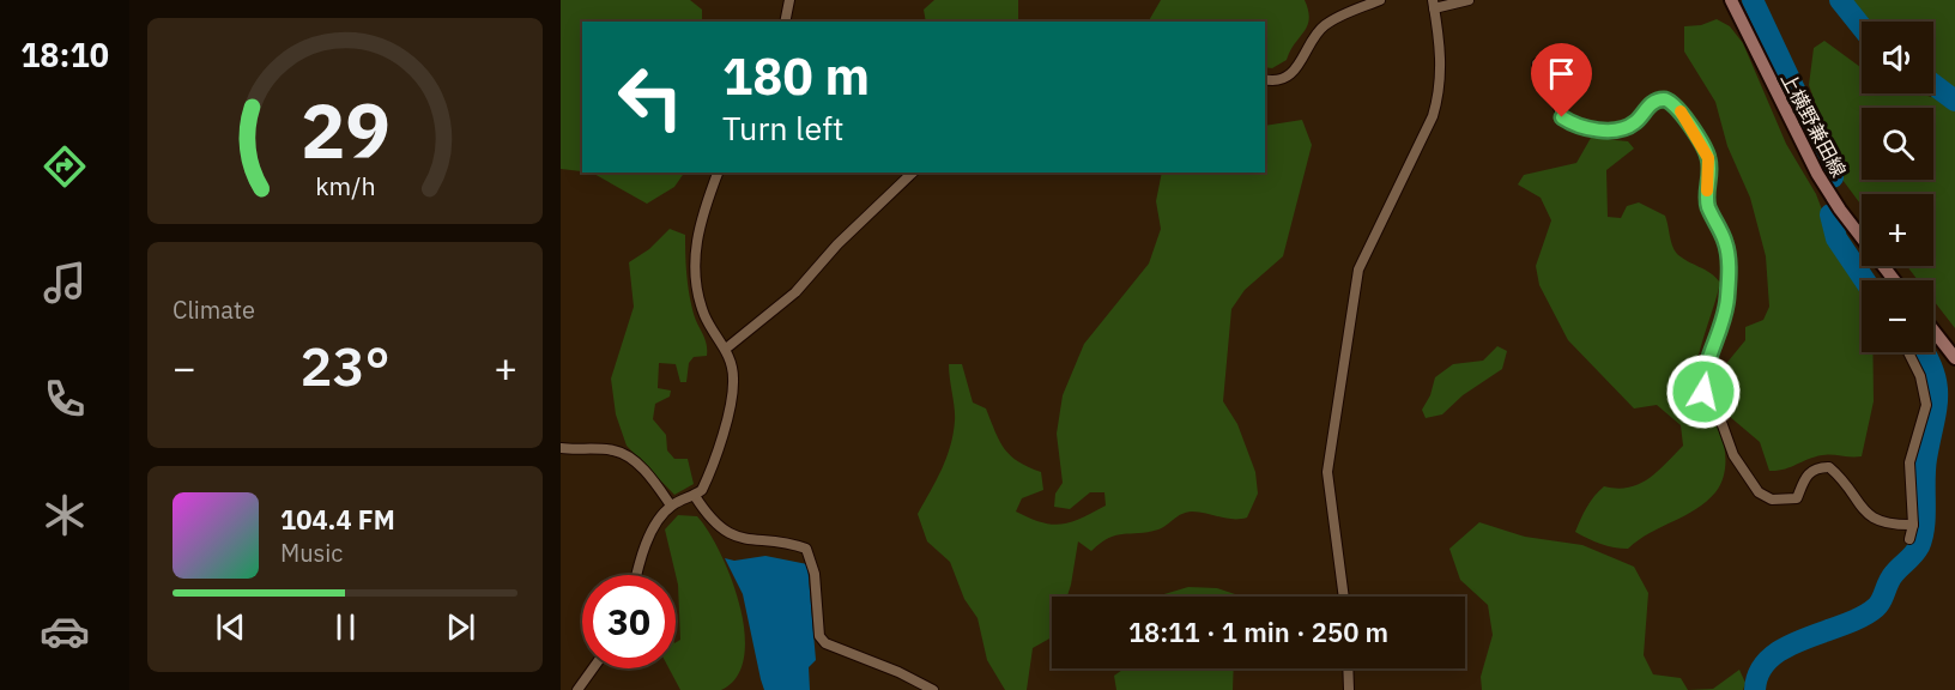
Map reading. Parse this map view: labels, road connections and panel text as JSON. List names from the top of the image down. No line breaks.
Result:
{"streets":{"main road":["上横野兼田線"]},"page":{"tabs":"18:10","map_buttons":["+","−"],"turn":["180 m","Turn left"],"tile":"Climate","heat":["−","23°","+"],"song":["104.4 FM","Music"],"limit":"30","trip":"18:11 · 1 min · 250 m","gauge":["29","km/h"]}}
